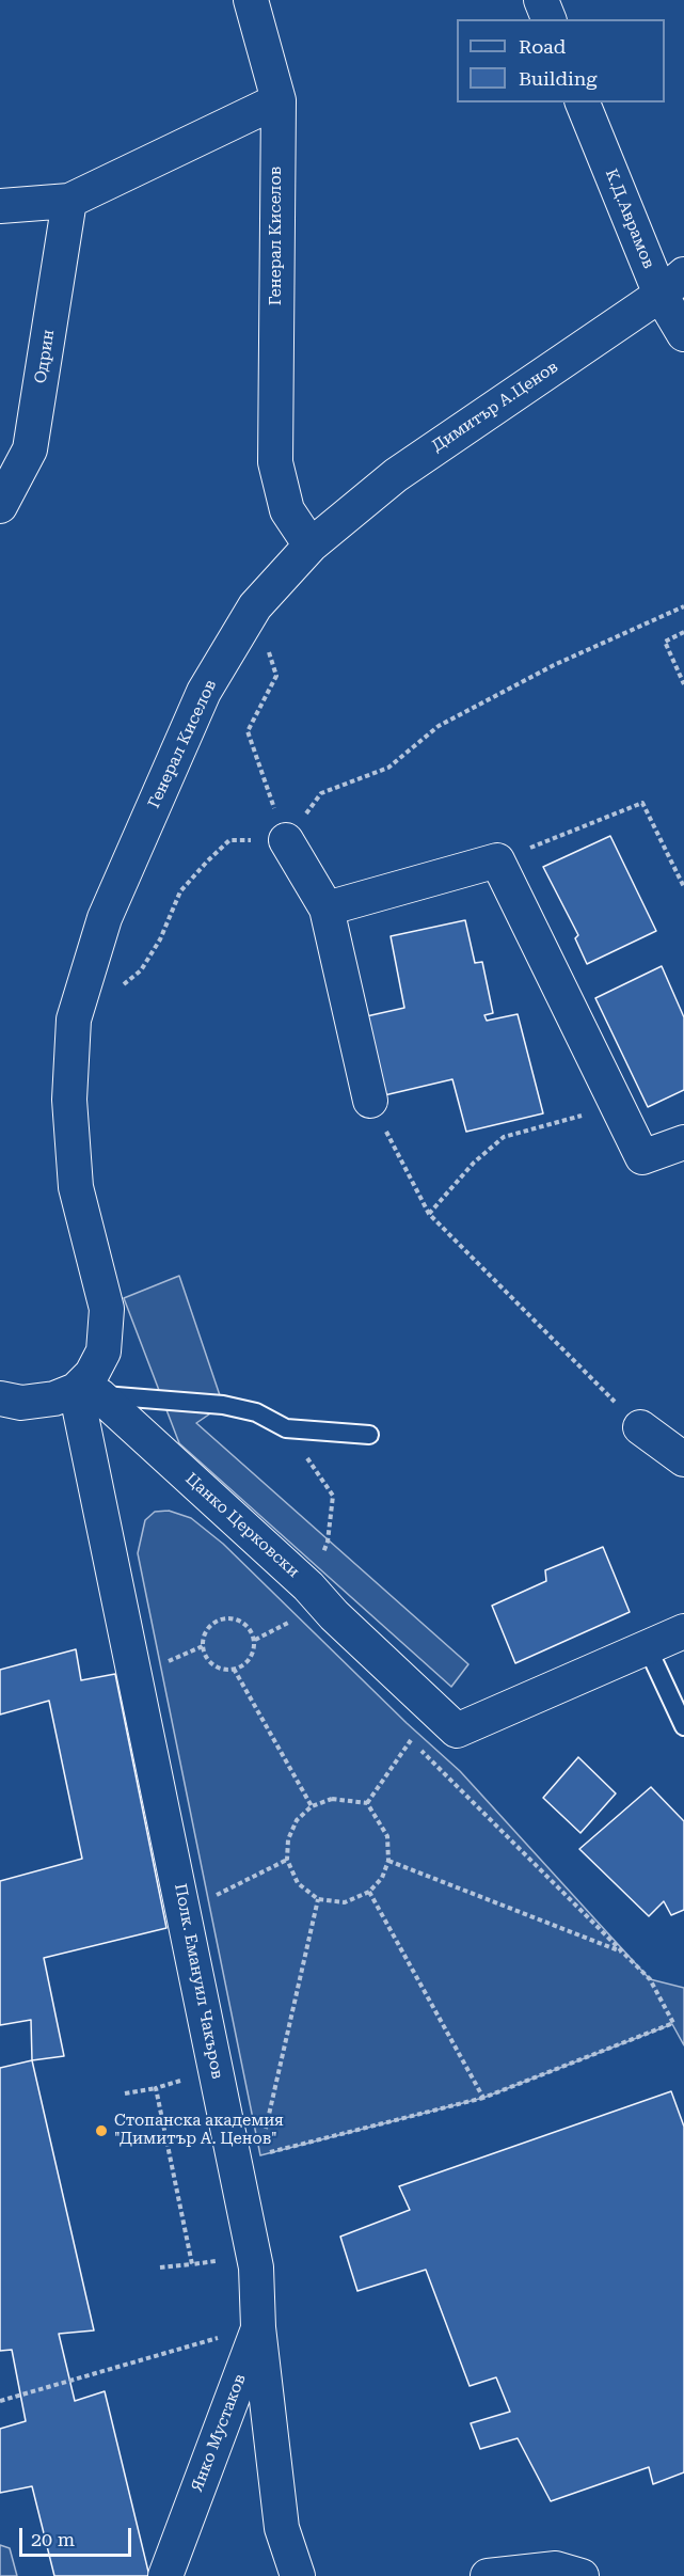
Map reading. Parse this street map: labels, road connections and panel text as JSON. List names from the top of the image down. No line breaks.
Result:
{"streets":{"street":["К.Д.Аврамов","Генерал Киселов","Одрин","Димитър А.Ценов","Цанко Церковски","Полк. Емануил Чакъров","Янко Мустаков"]},"crossings":[["К.Д.Аврамов","Димитър А.Ценов"],["Генерал Киселов","Димитър А.Ценов"],["Генерал Киселов","Цанко Церковски"],["Генерал Киселов","Полк. Емануил Чакъров"],["Цанко Церковски","Полк. Емануил Чакъров"],["Полк. Емануил Чакъров","Янко Мустаков"]],"places":["Стопанска академия \"Димитър А. Ценов\""],"legend":["Road","Building"],"scale_bar":"20 m"}
